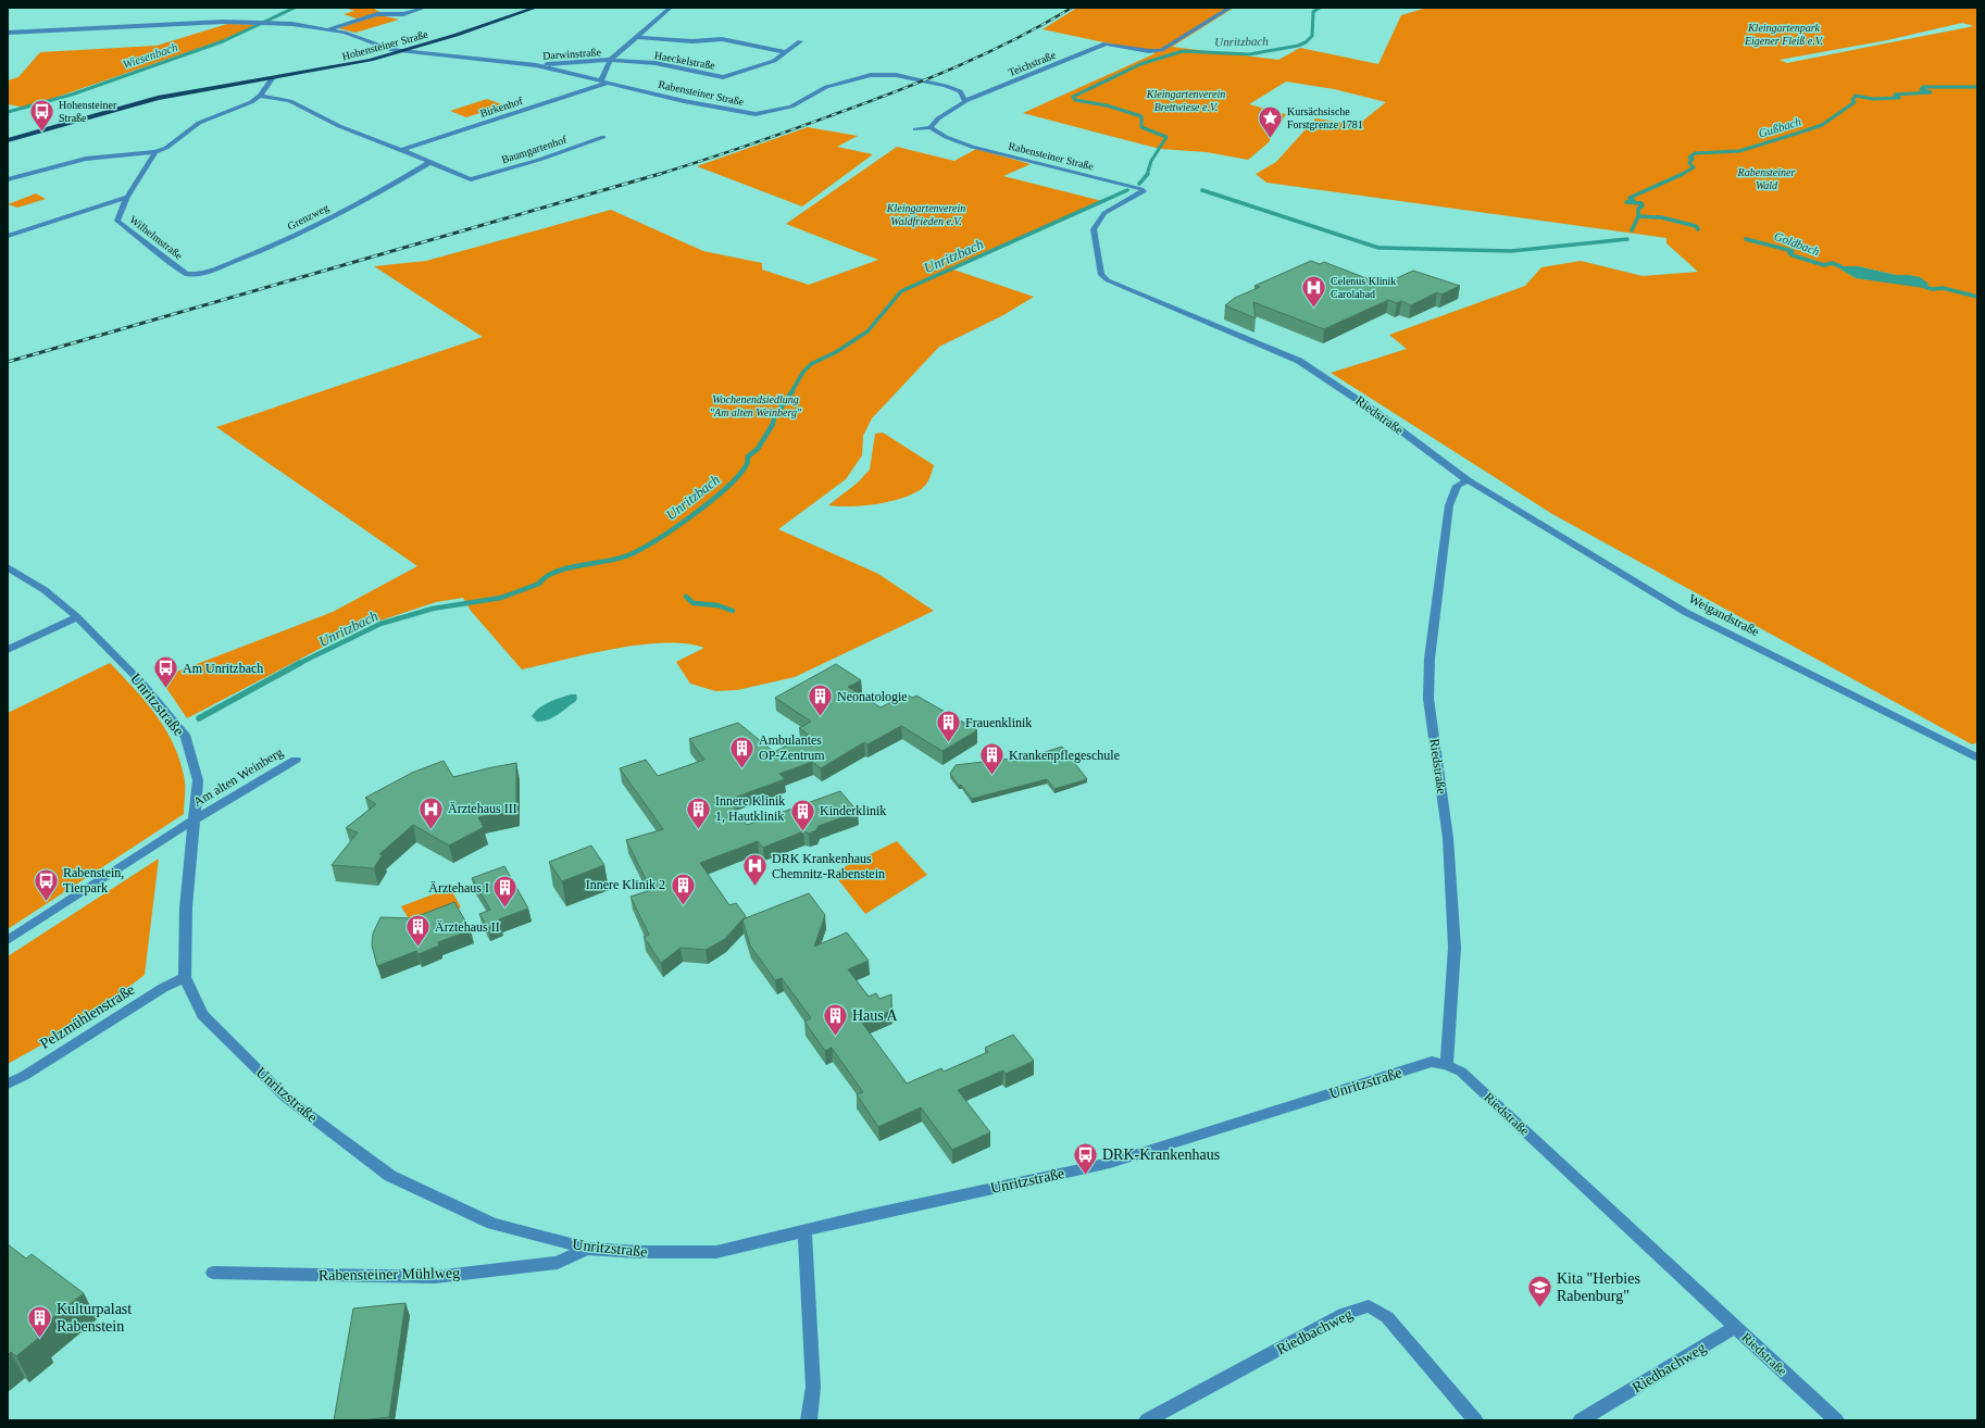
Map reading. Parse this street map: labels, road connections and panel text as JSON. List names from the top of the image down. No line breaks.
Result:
{"streets":{"main road":["Hohensteiner Straße"],"street":["Darwinstraße","Haeckelstraße","Teichstraße","Rabensteiner Straße","Birkenhof","Baumgartenhof","Grenzweg","Wilhelmstraße","Riedstraße","Weigandstraße","Unritzstraße","Am alten Weinberg","Pelzmühlenstraße","Rabensteiner Mühlweg","Riedbachweg"]},"crossings":[["Hohensteiner Straße","Rabensteiner Straße"],["Hohensteiner Straße","Wilhelmstraße"],["Darwinstraße","Haeckelstraße"],["Darwinstraße","Rabensteiner Straße"],["Teichstraße","Rabensteiner Straße"],["Rabensteiner Straße","Birkenhof"],["Rabensteiner Straße","Riedstraße"],["Baumgartenhof","Grenzweg"],["Grenzweg","Wilhelmstraße"],["Riedstraße","Weigandstraße"],["Riedstraße","Unritzstraße"],["Riedstraße","Riedbachweg"],["Unritzstraße","Am alten Weinberg"],["Unritzstraße","Pelzmühlenstraße"],["Unritzstraße","Rabensteiner Mühlweg"]],"water":["Unritzbach","Wiesenbach","Gußbach","Goldbach"],"parks":["Kleingartenpark Eigener Fleiß e.V.","Kleingartenverein Brettwiese e.V.","Rabensteiner Wald","Kleingartenverein Waldfrieden e.V.","Wochenendsiedlung \"Am alten Weinberg\""],"places":{"bus stop":["Hohensteiner Straße","Am Unritzbach","Rabenstein, Tierpark","DRK-Krankenhaus"],"place":["Kursächsische Forstgrenze 1781"],"hospital":["Celenus Klinik Carolabad","Ärztehaus III","DRK Krankenhaus Chemnitz-Rabenstein"],"building":["Neonatologie","Frauenklinik","Ambulantes OP-Zentrum","Krankenpflegeschule","Innere Klinik 1, Hautklinik","Kinderklinik","Innere Klinik 2","Ärztehaus I","Ärztehaus II","Haus A","Kulturpalast Rabenstein"],"school or university":["Kita \"Herbies Rabenburg\""]}}
